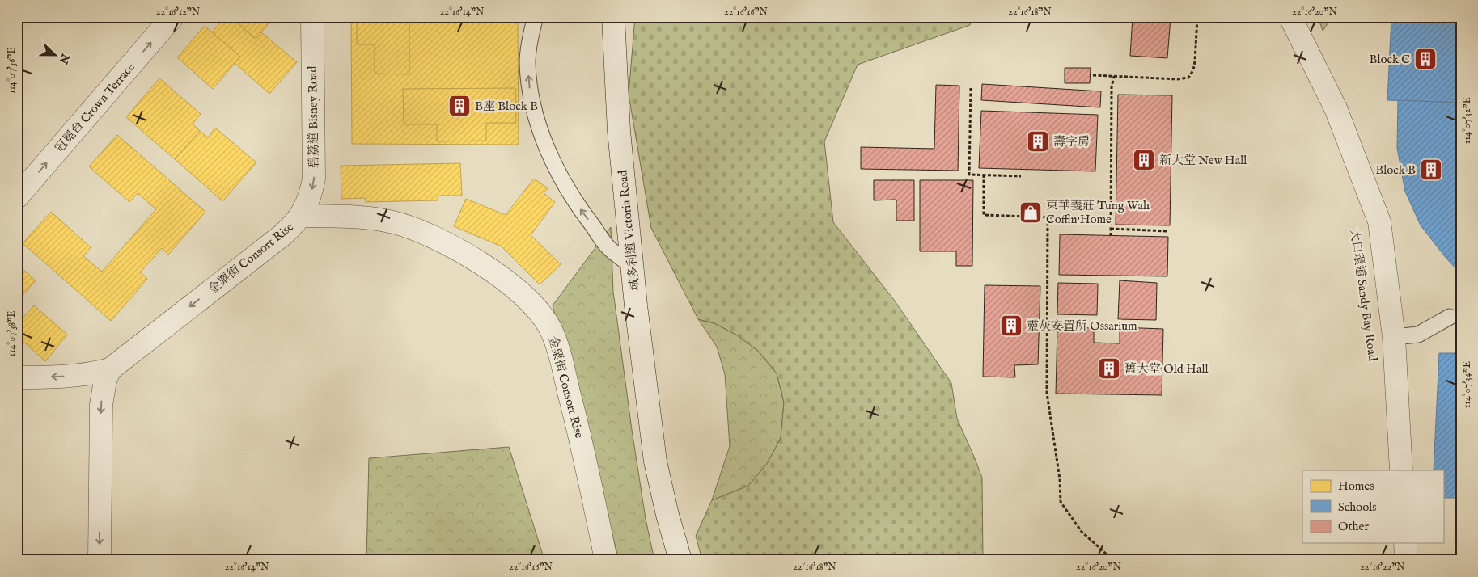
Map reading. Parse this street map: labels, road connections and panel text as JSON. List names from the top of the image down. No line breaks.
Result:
{"streets":{"street":["冠冕台 Crown Terrace","碧荔道 Bisney Road","域多利道 Victoria Road","金粟街 Consort Rise","大口環道 Sandy Bay Road"]},"crossings":[["碧荔道 Bisney Road","金粟街 Consort Rise"]],"one_way":["冠冕台 Crown Terrace","碧荔道 Bisney Road"],"places":{"building":["Block C","B座 Block B","壽字房","新大堂 New Hall","Block B","靈灰安置所 Ossarium","舊大堂 Old Hall"],"shop":["東華義莊 Tung Wah Coffin Home"]},"legend":["Homes","Schools","Other"],"north":"right","coordinates":["22°16'12\"N","22°16'14\"N","22°16'16\"N","22°16'18\"N","22°16'20\"N","114°07'36\"E","114°07'32\"E","114°07'38\"E","114°07'34\"E","22°16'22\"N"]}
